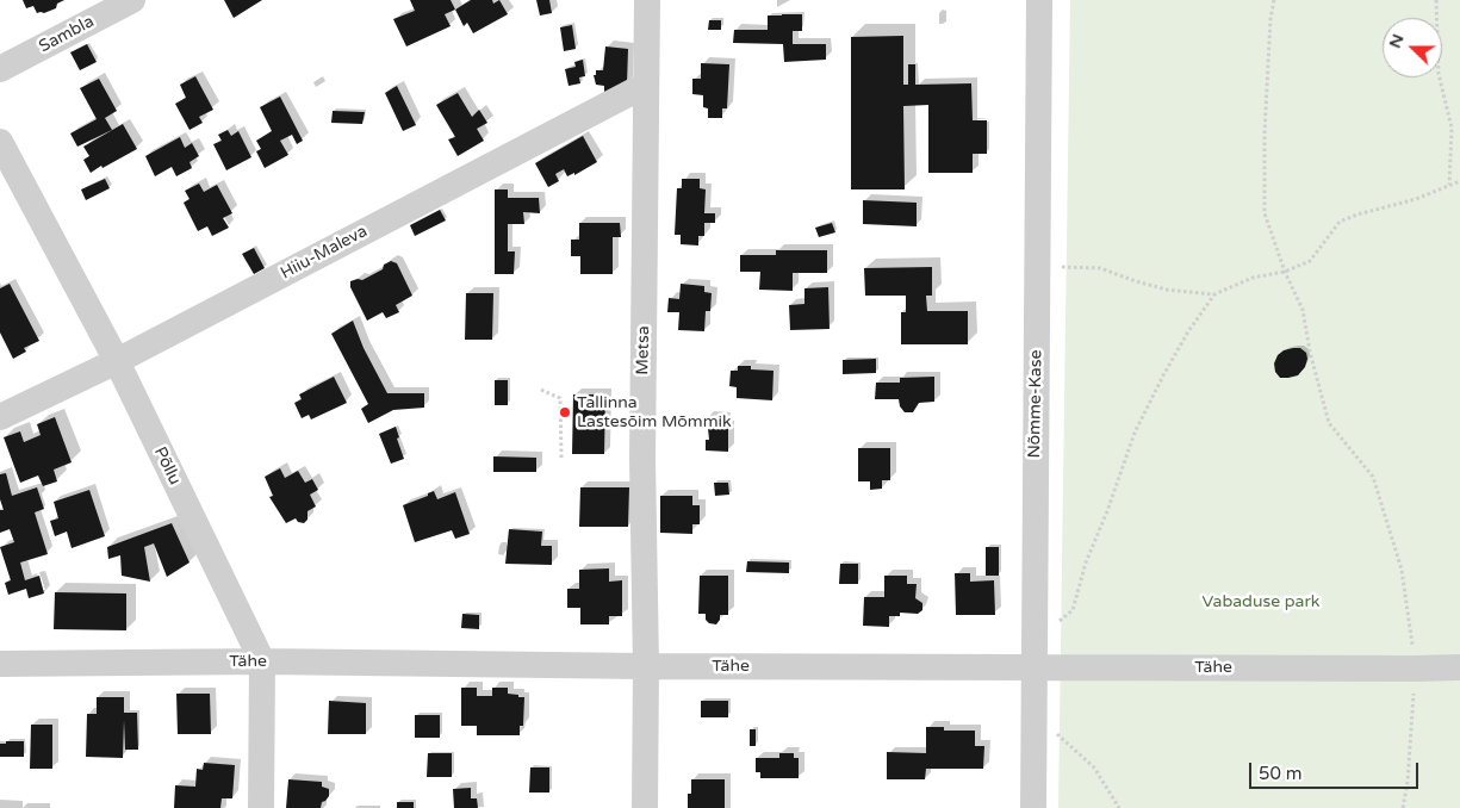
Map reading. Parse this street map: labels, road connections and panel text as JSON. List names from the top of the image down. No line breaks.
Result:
{"streets":{"street":["Sambla","Hiiu-Maleva","Metsa","Nõmme-Kase","Põllu","Tähe"]},"crossings":[["Hiiu-Maleva","Metsa"],["Hiiu-Maleva","Põllu"],["Metsa","Tähe"],["Nõmme-Kase","Tähe"],["Põllu","Tähe"]],"parks":["Vabaduse park"],"places":["Tallinna Lastesõim Mõmmik"],"scale_bar":"50 m","north":"left"}
